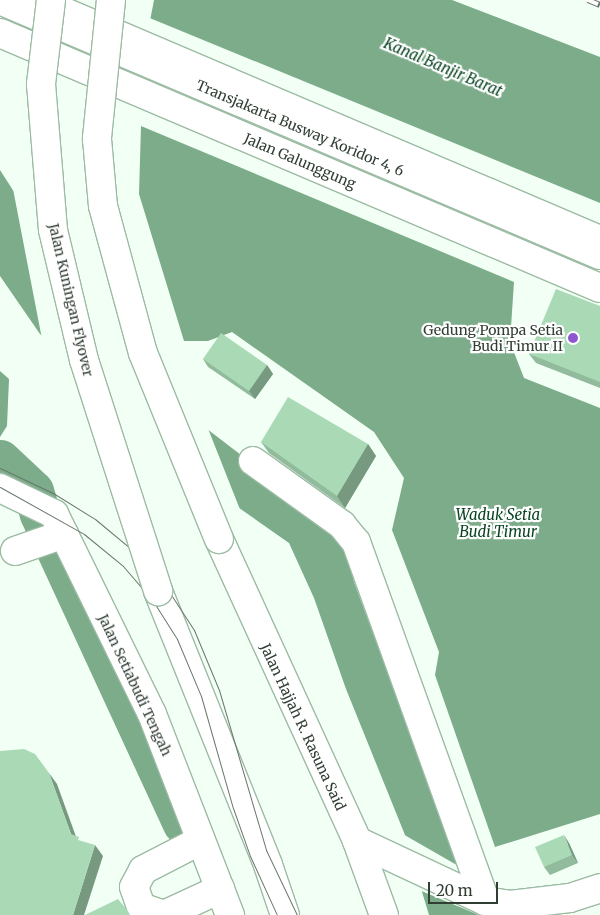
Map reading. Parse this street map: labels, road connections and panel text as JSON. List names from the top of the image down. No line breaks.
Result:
{"streets":{"main road":["Transjakarta Busway Koridor 4, 6","Jalan Galunggung","Jalan Kuningan Flyover","Jalan Setiabudi Tengah","Jalan Hajjah R. Rasuna Said"]},"water":["Kanal Banjir Barat","Waduk Setia Budi Timur"],"places":["Gedung Pompa Setia Budi Timur II"],"scale_bar":"20 m"}
